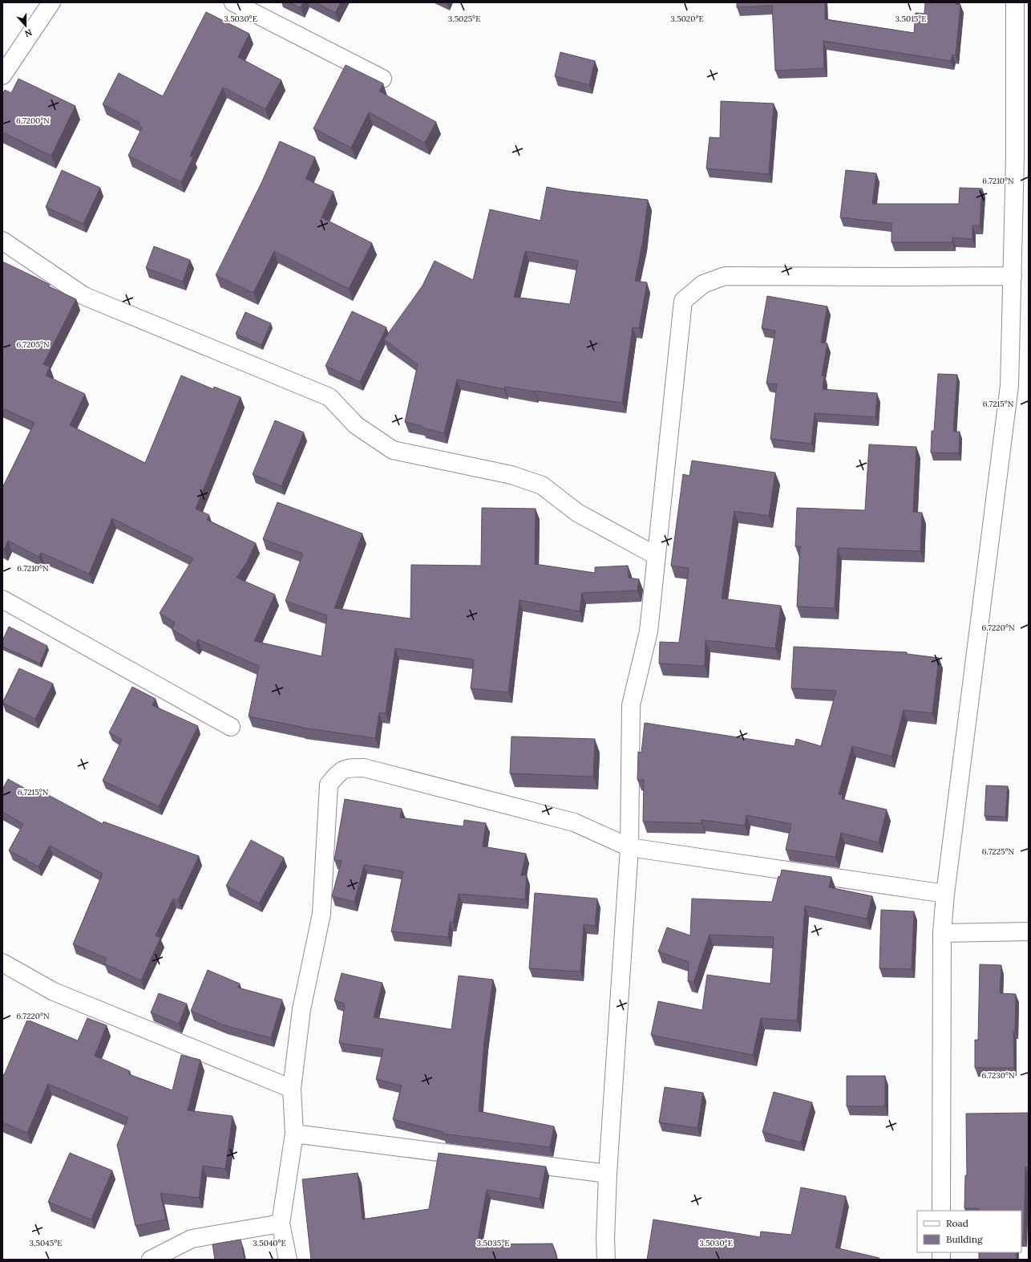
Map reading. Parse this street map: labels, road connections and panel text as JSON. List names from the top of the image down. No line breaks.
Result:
{"legend":["Road","Building"],"north":"bottom","coordinates":["3.5030°E","3.5025°E","3.5020°E","3.5015°E","6.7200°N","6.7210°N","6.7205°N","6.7215°N","6.7220°N","6.7225°N","6.7230°N","3.5045°E","3.5040°E","3.5035°E"]}
